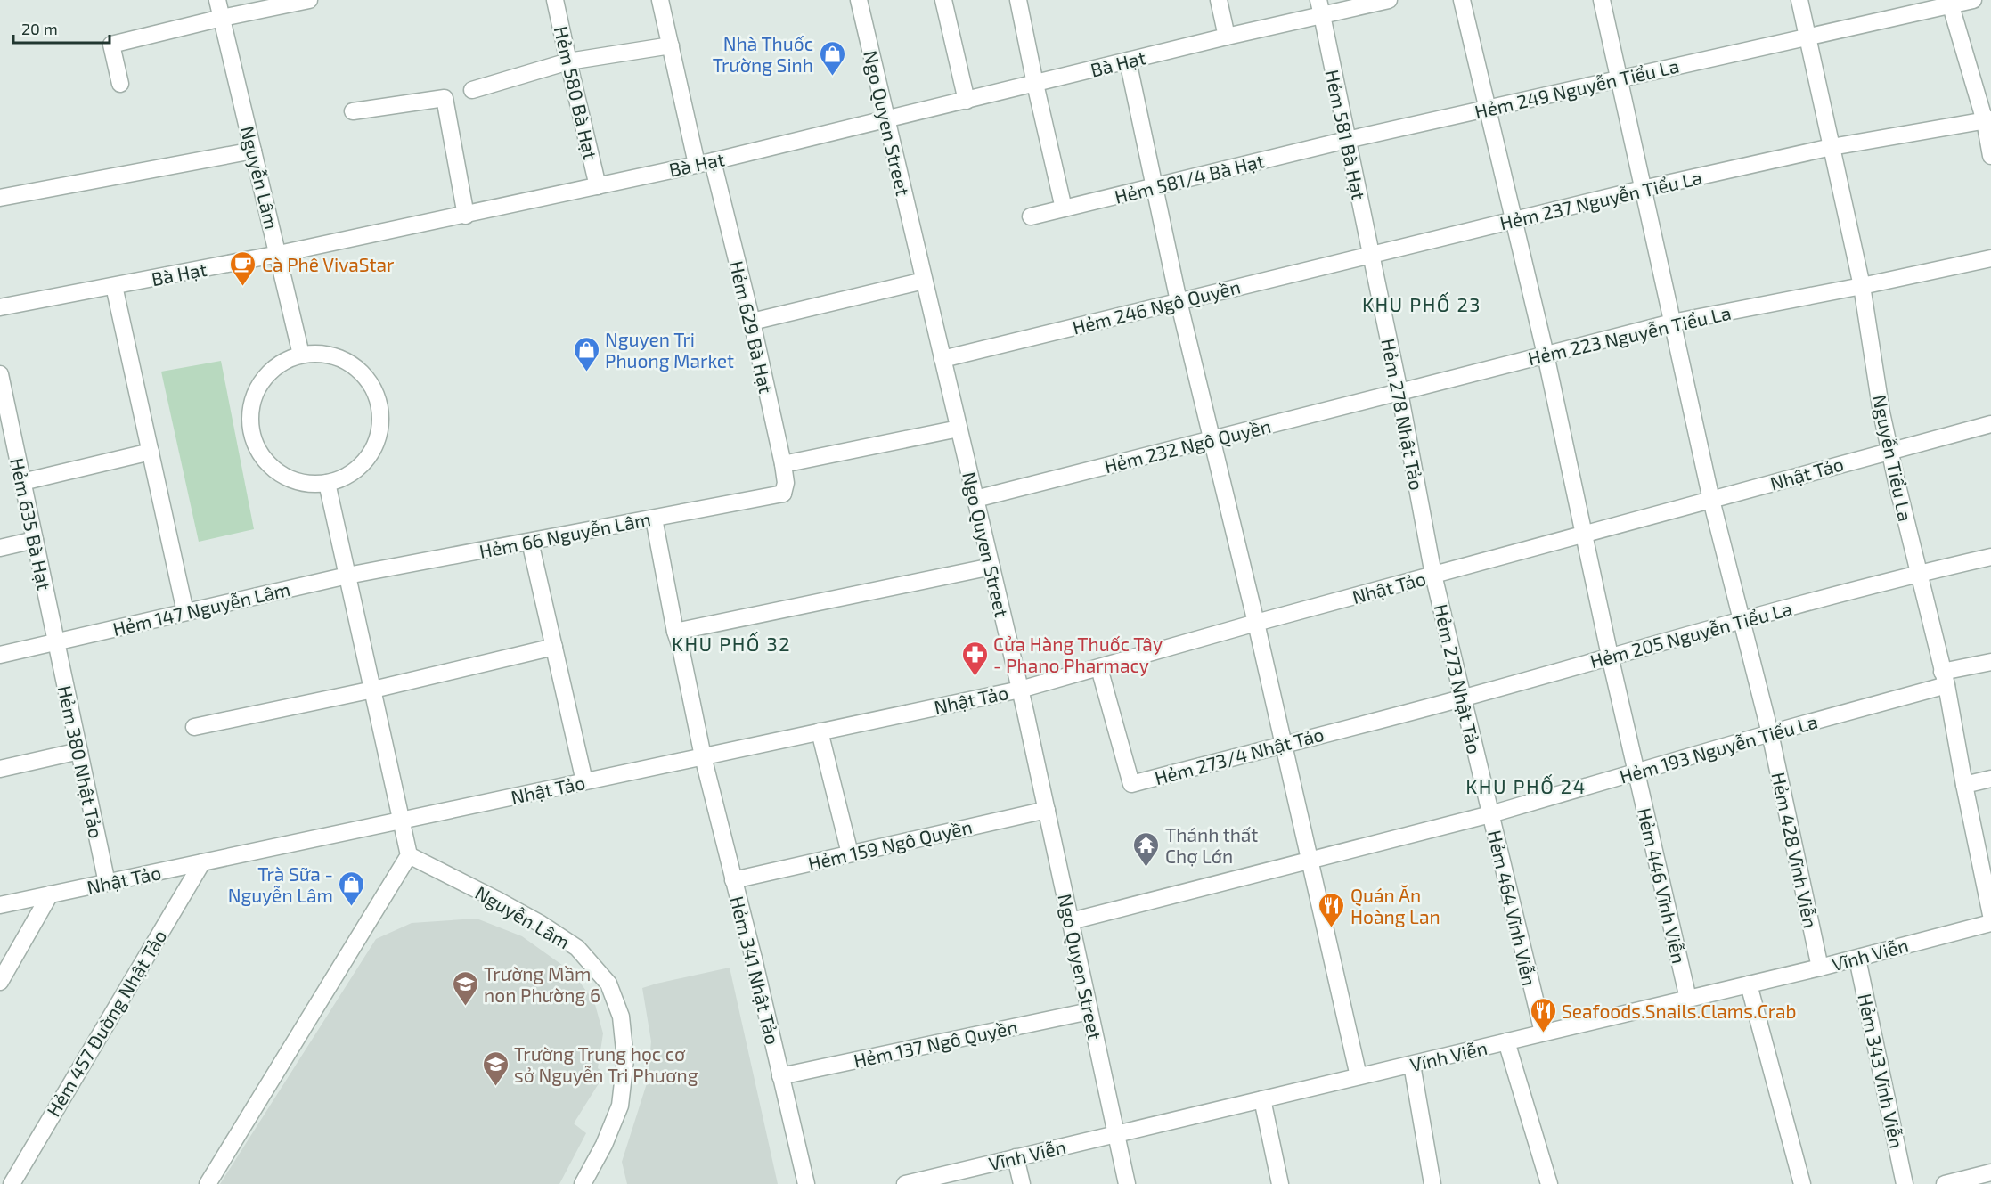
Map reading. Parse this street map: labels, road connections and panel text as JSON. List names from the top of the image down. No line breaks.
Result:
{"streets":{"street":["Bà Hạt","Hẻm 249 Nguyễn Tiểu La","Hẻm 580 Bà Hạt","Ngo Quyen Street","Hẻm 581 Bà Hạt","Nguyễn Lâm","Hẻm 581/4 Bà Hạt","Hẻm 237 Nguyễn Tiểu La","Hẻm 246 Ngô Quyền","Hẻm 629 Bà Hạt","Hẻm 223 Nguyễn Tiểu La","Hẻm 278 Nhật Tảo","Hẻm 232 Ngô Quyền","Nguyễn Tiểu La","Nhật Tảo","Hẻm 635 Bà Hạt","Hẻm 66 Nguyễn Lâm","Hẻm 147 Nguyễn Lâm","Hẻm 205 Nguyễn Tiểu La","Hẻm 273 Nhật Tảo","Hẻm 193 Nguyễn Tiểu La","Hẻm 273/4 Nhật Tảo","Hẻm 380 Nhật Tảo","Hẻm 159 Ngô Quyền","Hẻm 428 Vĩnh Viễn","Hẻm 446 Vĩnh Viễn","Hẻm 464 Vĩnh Viễn","Vĩnh Viễn","Hẻm 341 Nhật Tảo","Hẻm 457 Đường Nhật Tảo","Hẻm 137 Ngô Quyền","Hẻm 343 Vĩnh Viễn"]},"crossings":[["Bà Hạt","Hẻm 580 Bà Hạt"],["Bà Hạt","Ngo Quyen Street"],["Bà Hạt","Hẻm 581 Bà Hạt"],["Bà Hạt","Nguyễn Lâm"],["Bà Hạt","Hẻm 629 Bà Hạt"],["Hẻm 249 Nguyễn Tiểu La","Hẻm 581 Bà Hạt"],["Hẻm 249 Nguyễn Tiểu La","Hẻm 581/4 Bà Hạt"],["Hẻm 249 Nguyễn Tiểu La","Nguyễn Tiểu La"],["Hẻm 249 Nguyễn Tiểu La","Hẻm 428 Vĩnh Viễn"],["Hẻm 249 Nguyễn Tiểu La","Hẻm 446 Vĩnh Viễn"],["Ngo Quyen Street","Hẻm 246 Ngô Quyền"],["Ngo Quyen Street","Hẻm 232 Ngô Quyền"],["Ngo Quyen Street","Nhật Tảo"],["Ngo Quyen Street","Hẻm 193 Nguyễn Tiểu La"],["Ngo Quyen Street","Hẻm 159 Ngô Quyền"],["Ngo Quyen Street","Vĩnh Viễn"],["Ngo Quyen Street","Hẻm 137 Ngô Quyền"],["Hẻm 581 Bà Hạt","Hẻm 581/4 Bà Hạt"],["Hẻm 581 Bà Hạt","Hẻm 237 Nguyễn Tiểu La"],["Hẻm 581 Bà Hạt","Hẻm 246 Ngô Quyền"],["Hẻm 581 Bà Hạt","Hẻm 278 Nhật Tảo"],["Hẻm 237 Nguyễn Tiểu La","Hẻm 246 Ngô Quyền"],["Hẻm 237 Nguyễn Tiểu La","Hẻm 278 Nhật Tảo"],["Hẻm 237 Nguyễn Tiểu La","Nguyễn Tiểu La"],["Hẻm 237 Nguyễn Tiểu La","Hẻm 428 Vĩnh Viễn"],["Hẻm 237 Nguyễn Tiểu La","Hẻm 446 Vĩnh Viễn"],["Hẻm 246 Ngô Quyền","Hẻm 278 Nhật Tảo"],["Hẻm 629 Bà Hạt","Hẻm 66 Nguyễn Lâm"],["Hẻm 223 Nguyễn Tiểu La","Hẻm 278 Nhật Tảo"],["Hẻm 223 Nguyễn Tiểu La","Hẻm 232 Ngô Quyền"],["Hẻm 223 Nguyễn Tiểu La","Nguyễn Tiểu La"],["Hẻm 223 Nguyễn Tiểu La","Hẻm 428 Vĩnh Viễn"],["Hẻm 223 Nguyễn Tiểu La","Hẻm 446 Vĩnh Viễn"],["Hẻm 278 Nhật Tảo","Hẻm 232 Ngô Quyền"],["Hẻm 278 Nhật Tảo","Nhật Tảo"],["Hẻm 278 Nhật Tảo","Hẻm 273 Nhật Tảo"],["Nguyễn Tiểu La","Nhật Tảo"],["Nguyễn Tiểu La","Hẻm 205 Nguyễn Tiểu La"],["Nguyễn Tiểu La","Hẻm 193 Nguyễn Tiểu La"],["Nhật Tảo","Hẻm 273 Nhật Tảo"],["Nhật Tảo","Hẻm 273/4 Nhật Tảo"],["Nhật Tảo","Hẻm 380 Nhật Tảo"],["Nhật Tảo","Hẻm 428 Vĩnh Viễn"],["Nhật Tảo","Hẻm 446 Vĩnh Viễn"],["Nhật Tảo","Hẻm 341 Nhật Tảo"],["Nhật Tảo","Hẻm 457 Đường Nhật Tảo"],["Hẻm 635 Bà Hạt","Hẻm 147 Nguyễn Lâm"],["Hẻm 635 Bà Hạt","Hẻm 380 Nhật Tảo"],["Hẻm 66 Nguyễn Lâm","Hẻm 147 Nguyễn Lâm"],["Hẻm 66 Nguyễn Lâm","Hẻm 341 Nhật Tảo"],["Hẻm 147 Nguyễn Lâm","Hẻm 380 Nhật Tảo"],["Hẻm 205 Nguyễn Tiểu La","Hẻm 273 Nhật Tảo"],["Hẻm 205 Nguyễn Tiểu La","Hẻm 273/4 Nhật Tảo"],["Hẻm 205 Nguyễn Tiểu La","Hẻm 428 Vĩnh Viễn"],["Hẻm 205 Nguyễn Tiểu La","Hẻm 446 Vĩnh Viễn"],["Hẻm 273 Nhật Tảo","Hẻm 193 Nguyễn Tiểu La"],["Hẻm 273 Nhật Tảo","Hẻm 273/4 Nhật Tảo"],["Hẻm 273 Nhật Tảo","Hẻm 464 Vĩnh Viễn"],["Hẻm 193 Nguyễn Tiểu La","Hẻm 428 Vĩnh Viễn"],["Hẻm 193 Nguyễn Tiểu La","Hẻm 446 Vĩnh Viễn"],["Hẻm 193 Nguyễn Tiểu La","Hẻm 464 Vĩnh Viễn"],["Hẻm 159 Ngô Quyền","Hẻm 341 Nhật Tảo"],["Hẻm 428 Vĩnh Viễn","Vĩnh Viễn"],["Hẻm 446 Vĩnh Viễn","Vĩnh Viễn"],["Hẻm 464 Vĩnh Viễn","Vĩnh Viễn"],["Vĩnh Viễn","Hẻm 343 Vĩnh Viễn"],["Hẻm 341 Nhật Tảo","Hẻm 137 Ngô Quyền"]],"districts":["KHU PHỐ 23","KHU PHỐ 32","KHU PHỐ 24"],"places":{"shop":["Nhà Thuốc Trường Sinh","Nguyen Tri Phuong Market","Trà Sữa - Nguyễn Lâm"],"cafe":["Cà Phê VivaStar"],"pharmacy":["Cửa Hàng Thuốc Tây - Phano Pharmacy"],"temple":["Thánh thất Chợ Lớn"],"restaurant":["Quán Ăn Hoàng Lan","Seafoods.Snails.Clams.Crab"],"school or university":["Trường Mầm non Phường 6","Trường Trung học cơ sở Nguyễn Tri Phương"]},"scale_bar":"20 m"}
